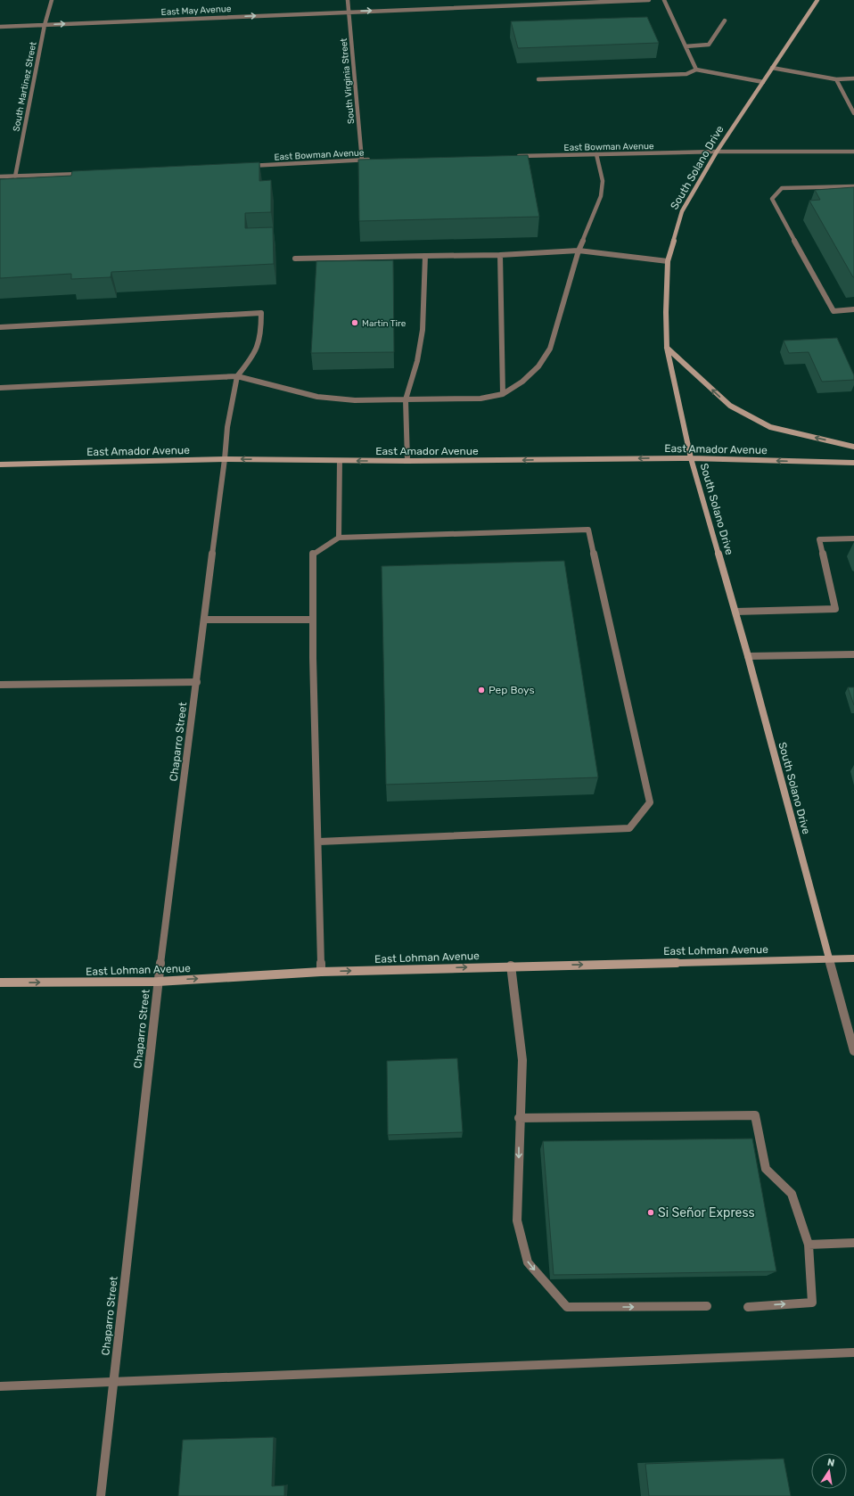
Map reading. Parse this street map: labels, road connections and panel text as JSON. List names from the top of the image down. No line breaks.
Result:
{"streets":{"main road":["South Solano Drive","East Amador Avenue","East Lohman Avenue"],"street":["East May Avenue","South Virginia Street","South Martinez Street","East Bowman Avenue","Chaparro Street"]},"crossings":[["East May Avenue","South Virginia Street"],["East May Avenue","South Martinez Street"],["South Virginia Street","East Bowman Avenue"],["East Bowman Avenue","South Solano Drive"],["South Solano Drive","East Amador Avenue"],["South Solano Drive","East Lohman Avenue"],["East Amador Avenue","Chaparro Street"],["Chaparro Street","East Lohman Avenue"]],"one_way":["East May Avenue","East Amador Avenue","East Lohman Avenue"],"places":["Martin Tire","Pep Boys","Si Señor Express"],"north":"top"}
